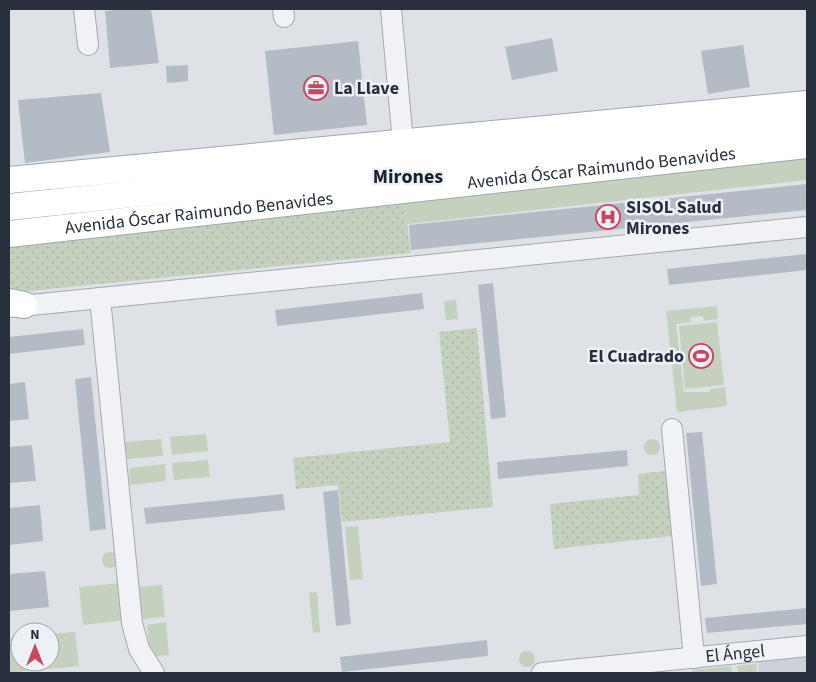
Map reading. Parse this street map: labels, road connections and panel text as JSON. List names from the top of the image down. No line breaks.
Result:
{"streets":{"main road":["Avenida Óscar Raimundo Benavides"],"street":["El Ángel"]},"districts":["Mirones"],"places":{"office":["La Llave"],"hospital":["SISOL Salud Mirones"],"sports":["El Cuadrado"]},"north":"top"}
